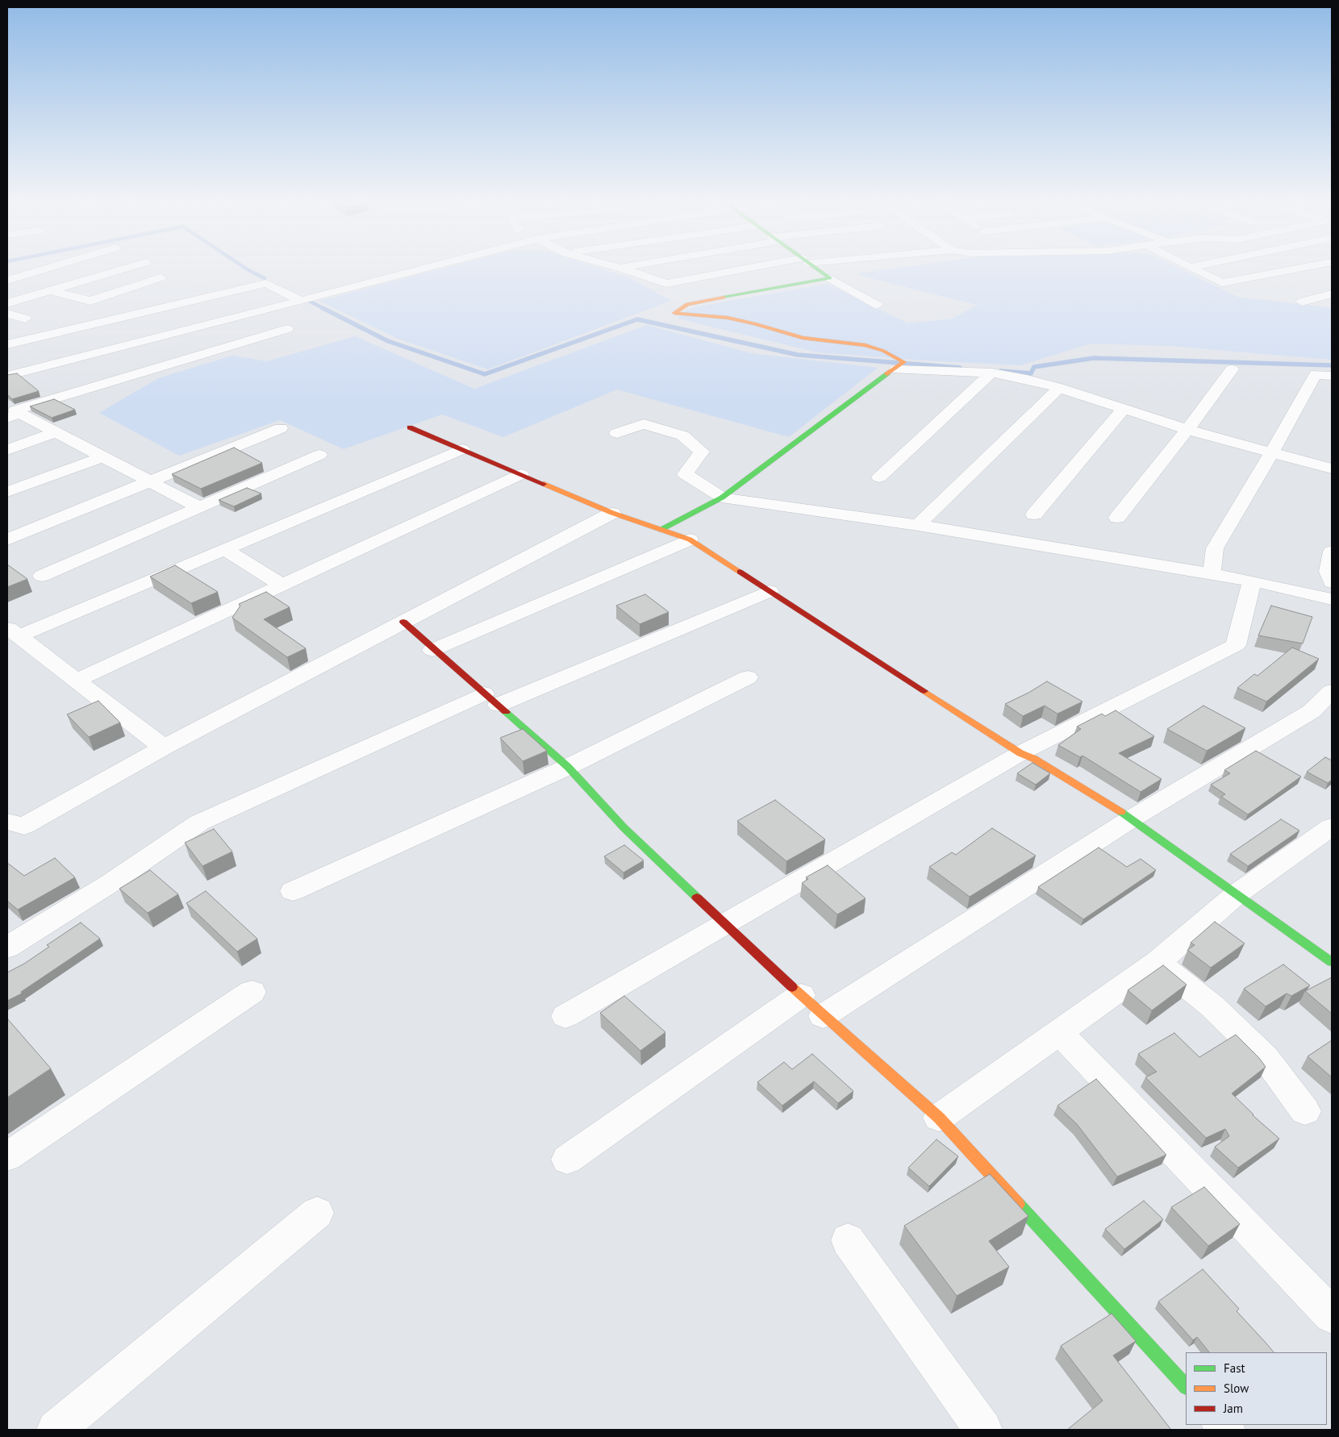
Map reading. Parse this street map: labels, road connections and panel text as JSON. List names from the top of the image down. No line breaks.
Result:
{"legend":["Fast","Slow","Jam"]}
